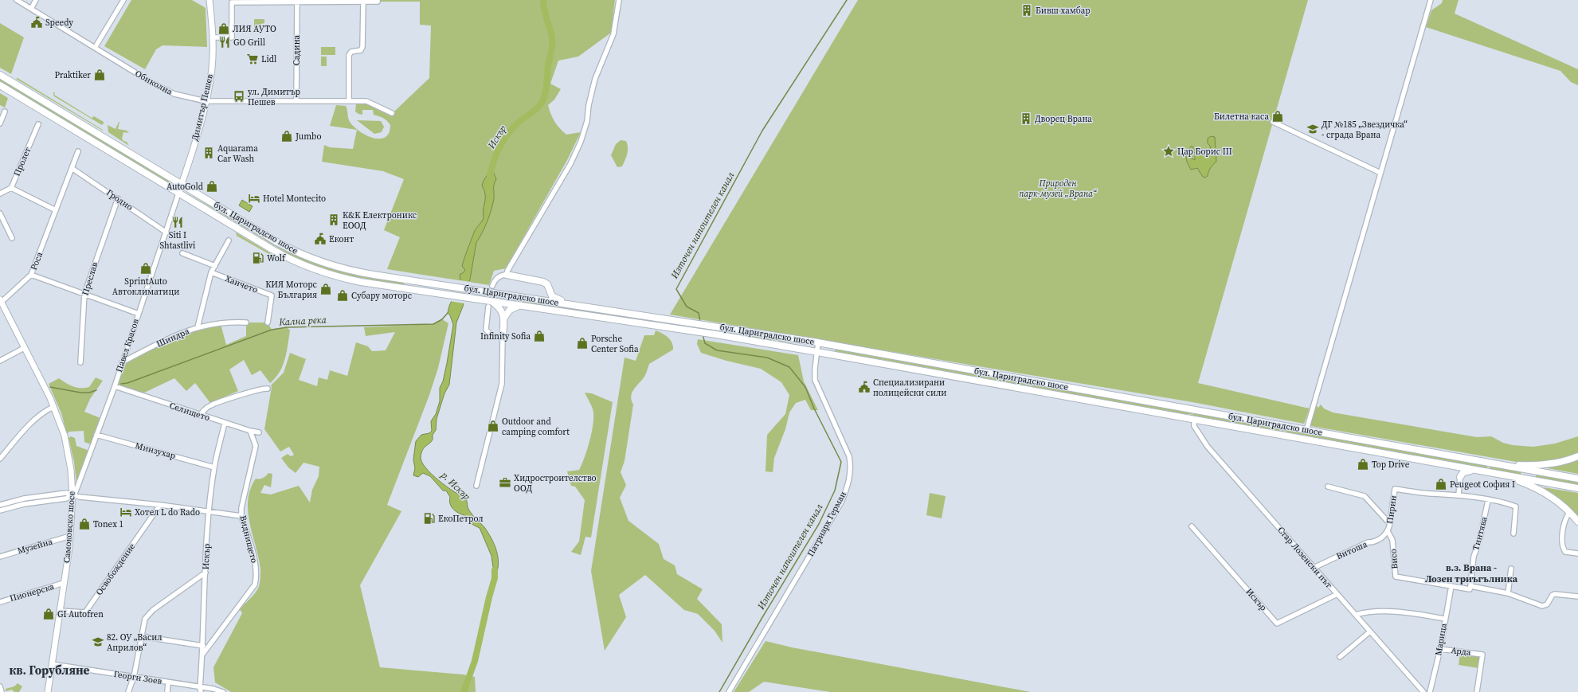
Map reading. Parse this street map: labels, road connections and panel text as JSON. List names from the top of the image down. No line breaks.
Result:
{"streets":{"highway":["бул. Цариградско шосе"],"main road":["Димитър Пешев","Самоковско шосе"],"street":["Садина","Обиколна","Пролет","Гродно","Роса","Преслав","Ханчето","Шиндра","Павел Красов","Селището","Минзухар","Пирин","Патриарх Герман","Тинтява","Виднището","Музейна","Витоша","Искър","Стар Лозенски път","Висо","Освобождение","Пионерска","Марица","Арда","Георги Зоев"]},"crossings":[["Садина","Обиколна"],["Обиколна","Димитър Пешев"],["Димитър Пешев","бул. Цариградско шосе"],["Димитър Пешев","Павел Красов"],["Гродно","Роса"],["Гродно","Преслав"],["Гродно","Павел Красов"],["бул. Цариградско шосе","Павел Красов"],["бул. Цариградско шосе","Патриарх Герман"],["бул. Цариградско шосе","Стар Лозенски път"],["Роса","Самоковско шосе"],["Шиндра","Павел Красов"],["Павел Красов","Селището"],["Павел Красов","Минзухар"],["Павел Красов","Самоковско шосе"],["Селището","Виднището"],["Селището","Искър"],["Минзухар","Искър"],["Пирин","Витоша"],["Пирин","Висо"],["Самоковско шосе","Музейна"],["Самоковско шосе","Освобождение"],["Самоковско шосе","Пионерска"],["Самоковско шосе","Георги Зоев"],["Тинтява","Висо"],["Виднището","Искър"],["Витоша","Стар Лозенски път"],["Витоша","Висо"],["Искър","Стар Лозенски път"],["Искър","Георги Зоев"],["Висо","Марица"],["Марица","Арда"]],"districts":["в.з. Врана - Лозен триъгълника","кв. Горубляне"],"water":["Искър","Източен напоителен канал","Кална река","р. Искър"],"parks":["Природен парк-музей „Врана“"],"places":{"building":["Бивш хамбар","Дворец Врана","Aquarama Car Wash","K&K Електроникс ЕООД"],"public building":["Speedy","Еконт","Специализирани полицейски сили"],"shop":["ЛИЯ АУТО","Praktiker","Билетна каса","Jumbo","AutoGold","SprintAuto Автоклиматици","КИЯ Моторс България","Субару моторс","Infinity Sofia","Porsche Center Sofia","Outdoor and camping comfort","Top Drive","Peugeot София I","Tonex 1","GI Autofren"],"restaurant":["GO Grill","Siti I Shtastlivi"],"supermarket":["Lidl"],"bus stop":["ул. Димитър Пешев"],"school or university":["ДГ №185 „Звездичка“ - сграда Врана","82. ОУ „Васил Априлов“"],"place":["Цар Борис III"],"hotel":["Hotel Montecito","Хотел L do Rado"],"fuel station":["Wolf","ЕкоПетрол"],"office":["Хидростроителство ООД"]}}
